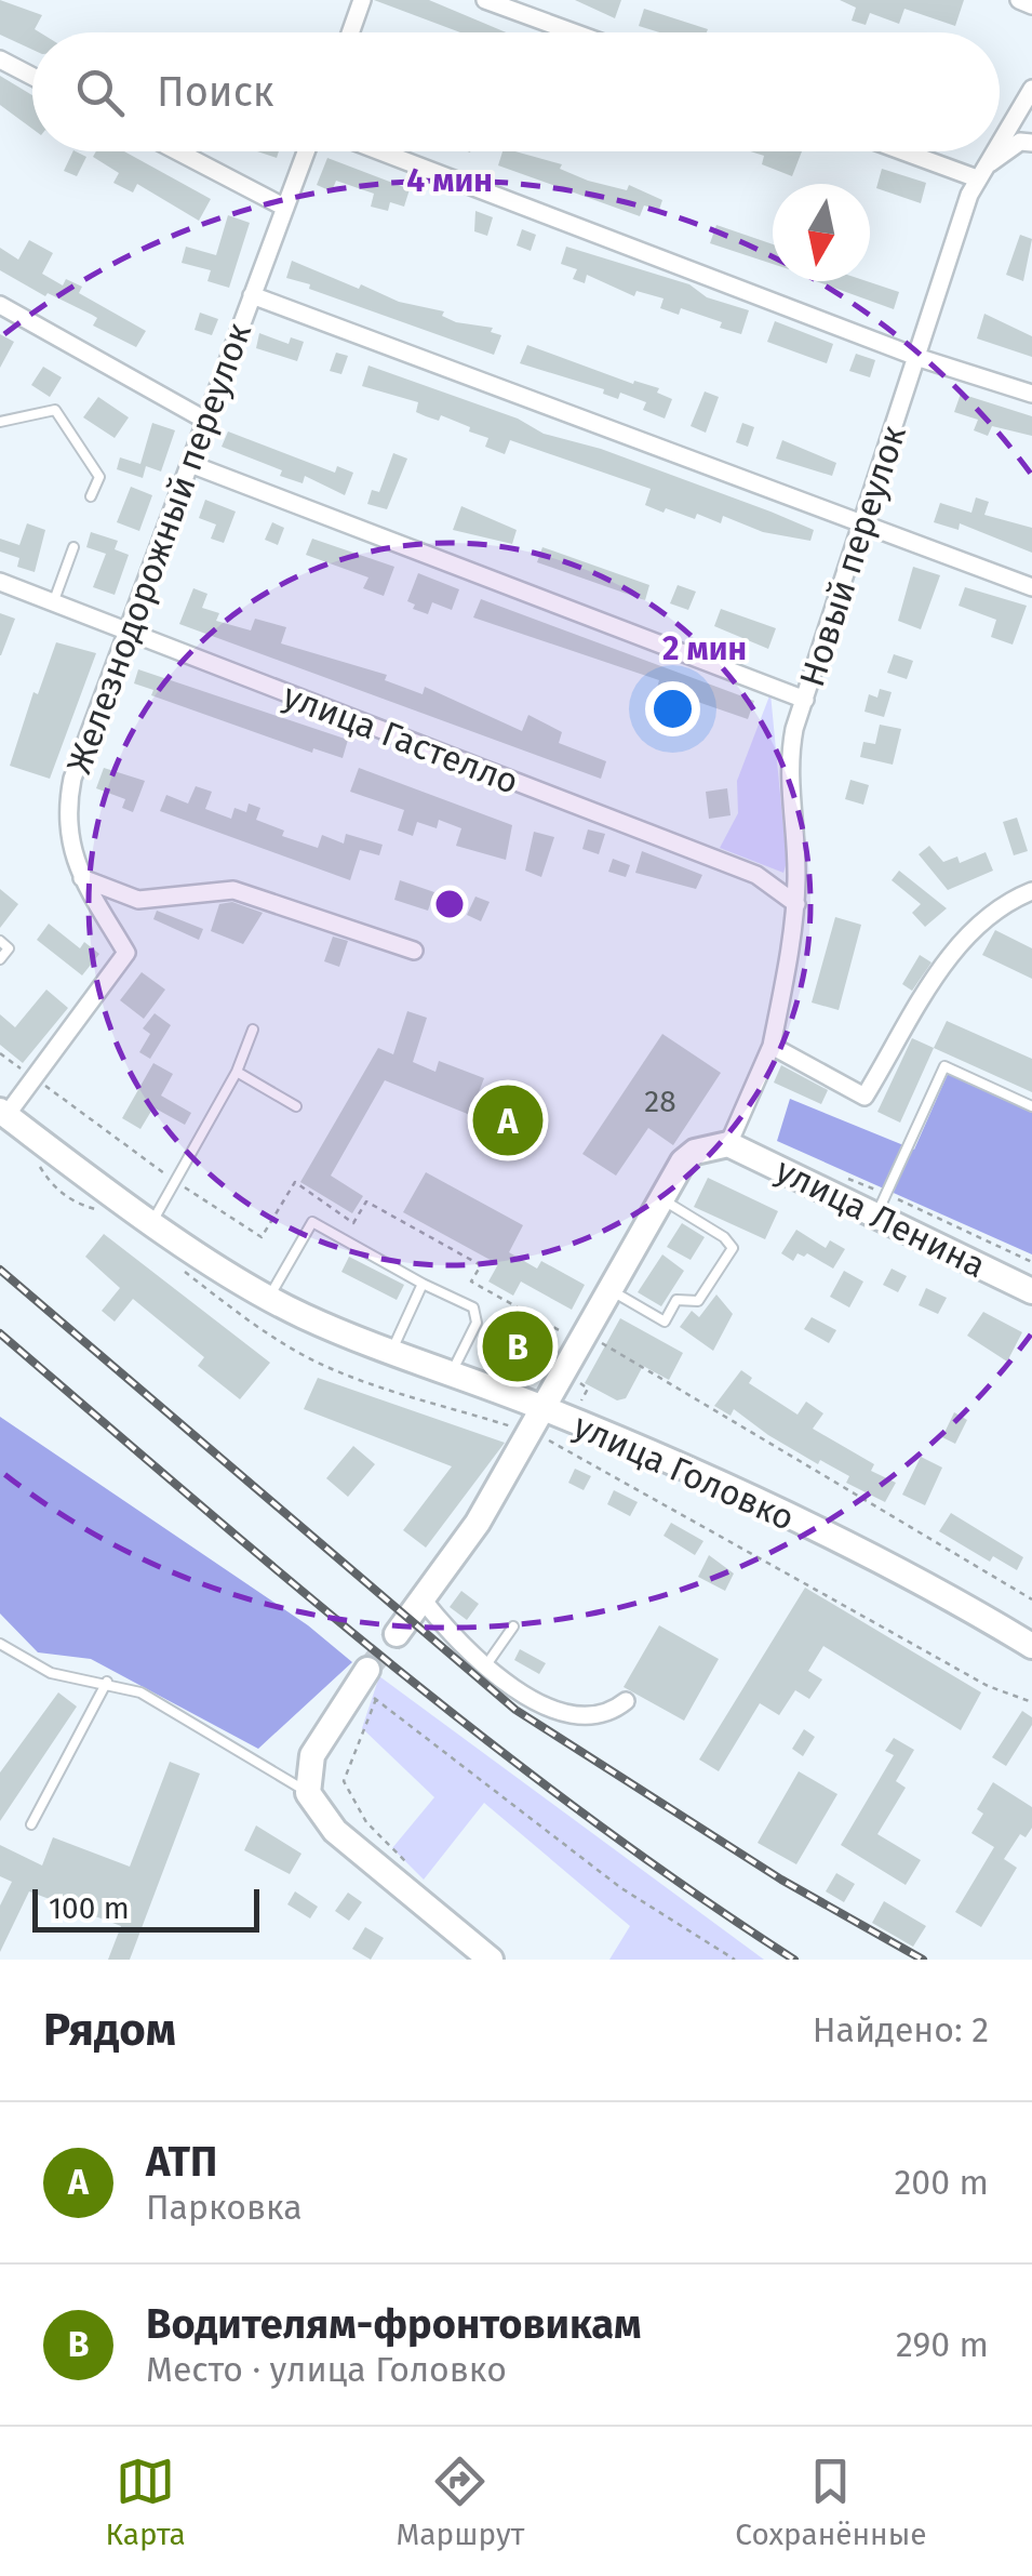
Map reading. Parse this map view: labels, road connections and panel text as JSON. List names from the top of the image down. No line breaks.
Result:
{"streets":{"main road":["улица Ленина","улица Головко"],"street":["Железнодорожный переулок","Новый переулок","улица Гастелло"]},"crossings":[["Железнодорожный переулок","улица Гастелло"],["Железнодорожный переулок","улица Головко"],["Новый переулок","улица Гастелло"],["Новый переулок","улица Ленина"]],"house_numbers":["28"],"scale_bar":"100 m","north":"bottom","page":{"search":"Поиск","pins":["A","B"],"scale":"100 m","heading":["Рядом","Найдено: 2"],"list":[{"mark":"A","name":"АТП","note":"Парковка","value":"200 m"},{"mark":"B","name":"Водителям-фронтовикам","note":"Место · улица Головко","value":"290 m"}],"nav":["Карта","Маршрут","Сохранённые"]},"rings":["4 мин","2 мин"]}
